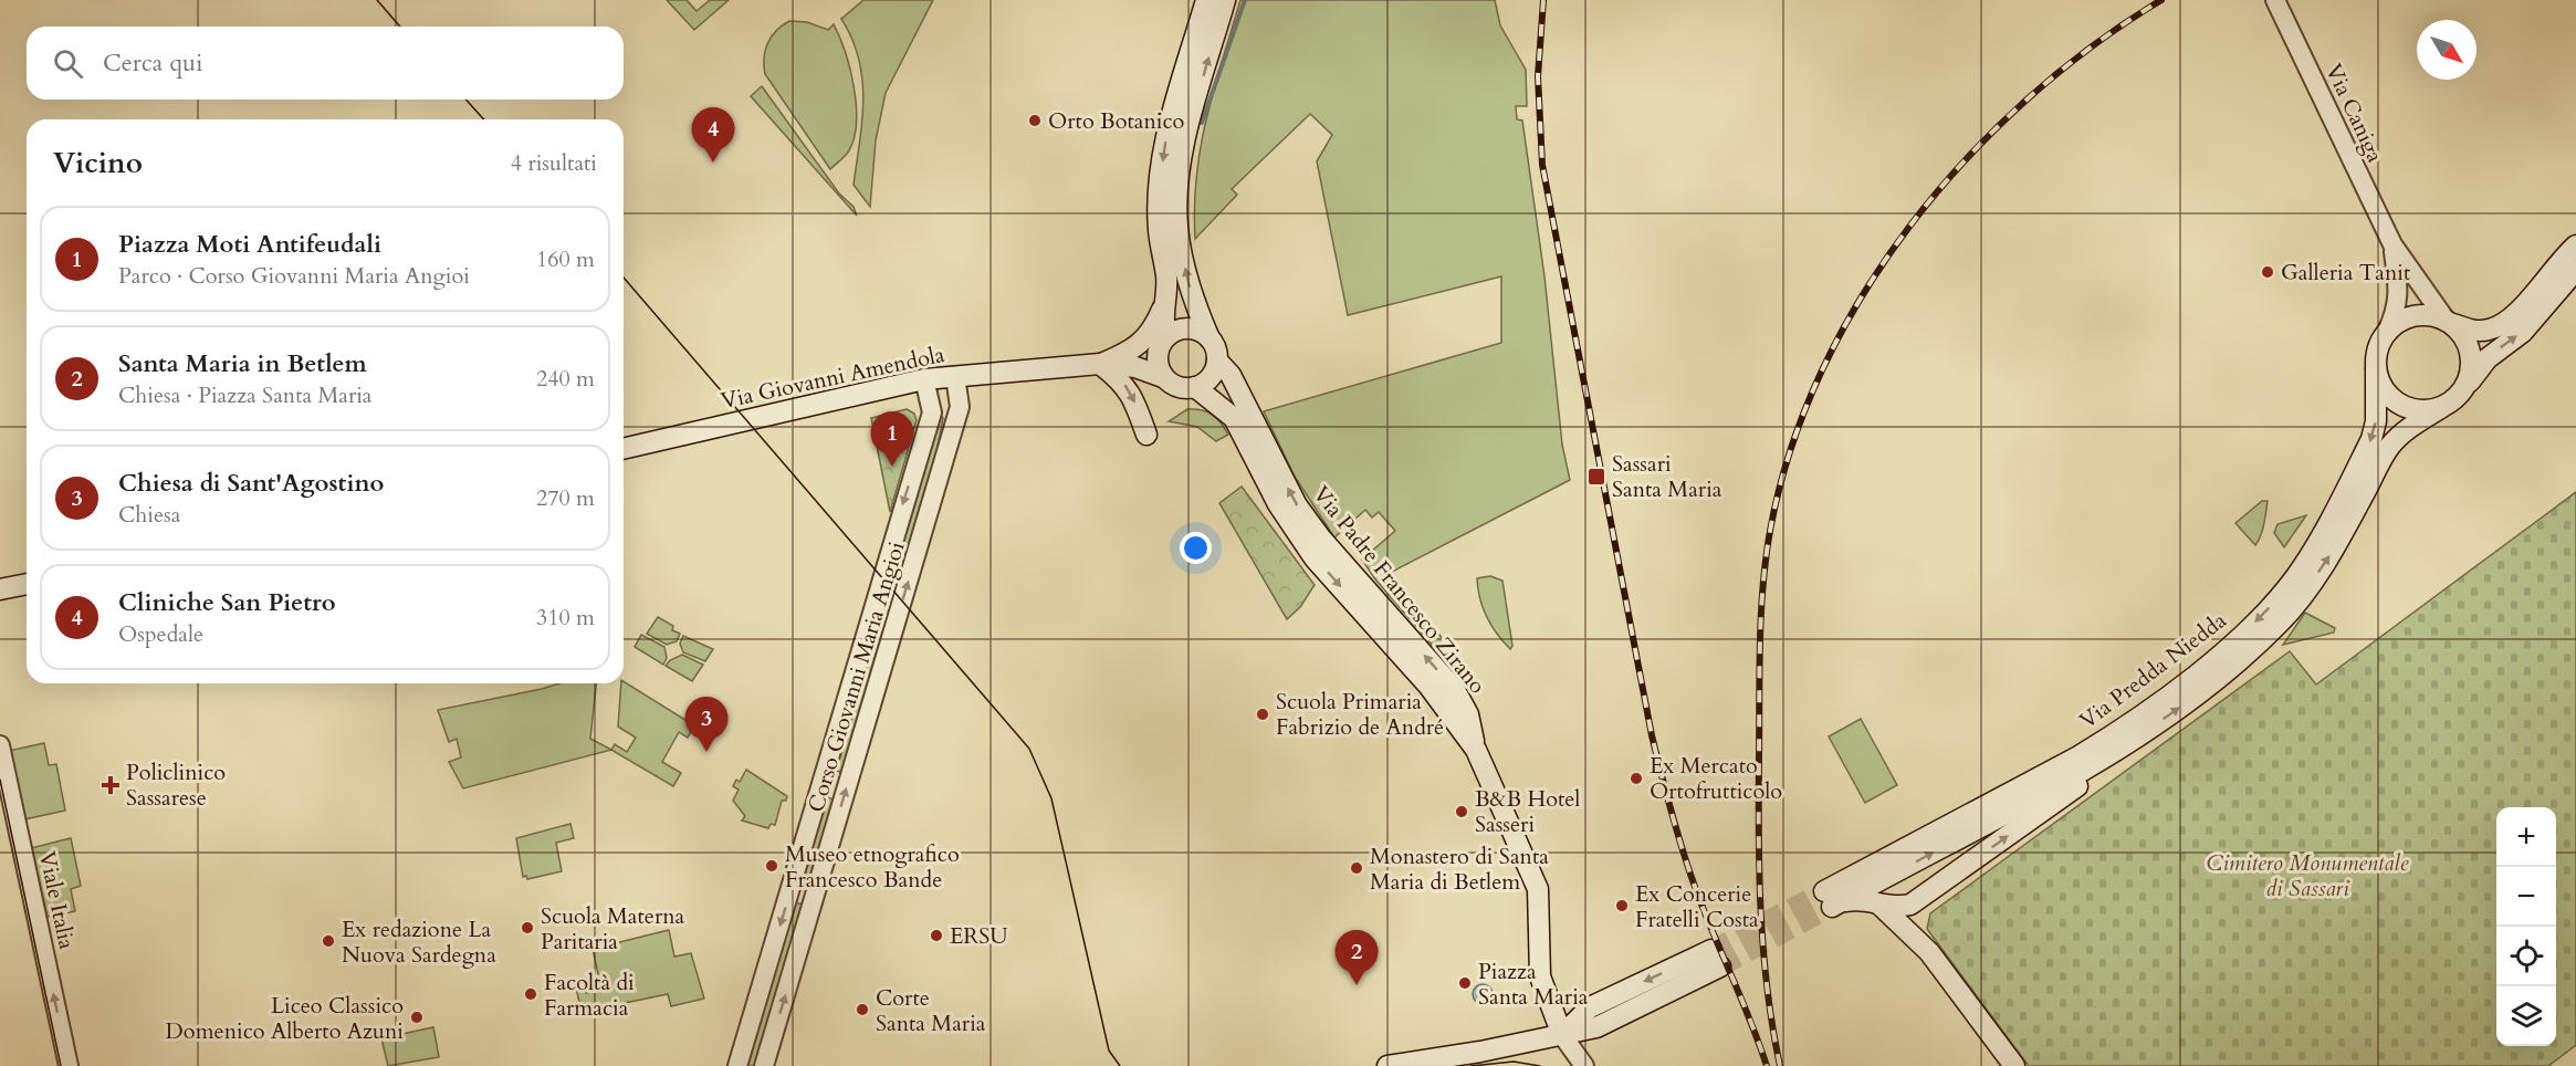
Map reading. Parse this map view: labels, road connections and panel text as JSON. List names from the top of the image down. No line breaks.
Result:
{"streets":{"main road":["Via Giovanni Amendola","Via Padre Francesco Zirano","Via Predda Niedda"],"street":["Via Caniga","Corso Giovanni Maria Angioi","Viale Italia"]},"crossings":[["Via Caniga","Via Predda Niedda"],["Via Giovanni Amendola","Via Padre Francesco Zirano"],["Via Giovanni Amendola","Corso Giovanni Maria Angioi"]],"one_way":["Viale Italia"],"parks":["Cimitero Monumentale di Sassari"],"places":{"other":["Orto Botanico","Galleria Tanit","Scuola Primaria Fabrizio de André","Ex Mercato Ortofrutticolo","B&B Hotel Sasseri","Museo etnografico Francesco Bande","Monastero di Santa Maria di Betlem","Ex Concerie Fratelli Costa","Scuola Materna Paritaria","ERSU","Ex redazione La Nuova Sardegna","Piazza Santa Maria","Facoltà di Farmacia","Corte Santa Maria","Liceo Classico Domenico Alberto Azuni"],"transit":["Sassari Santa Maria"],"health":["Policlinico Sassarese"]},"north":"bottom right","page":{"search":"Cerca qui","pins":["4","1","3","2"],"heading":["Vicino","4 risultati"],"list":[{"mark":"1","name":"Piazza Moti Antifeudali","note":"Parco · Corso Giovanni Maria Angioi","value":"160 m"},{"mark":"2","name":"Santa Maria in Betlem","note":"Chiesa · Piazza Santa Maria","value":"240 m"},{"mark":"3","name":"Chiesa di Sant'Agostino","note":"Chiesa","value":"270 m"},{"mark":"4","name":"Cliniche San Pietro","note":"Ospedale","value":"310 m"}],"map_buttons":["+","−"]}}
